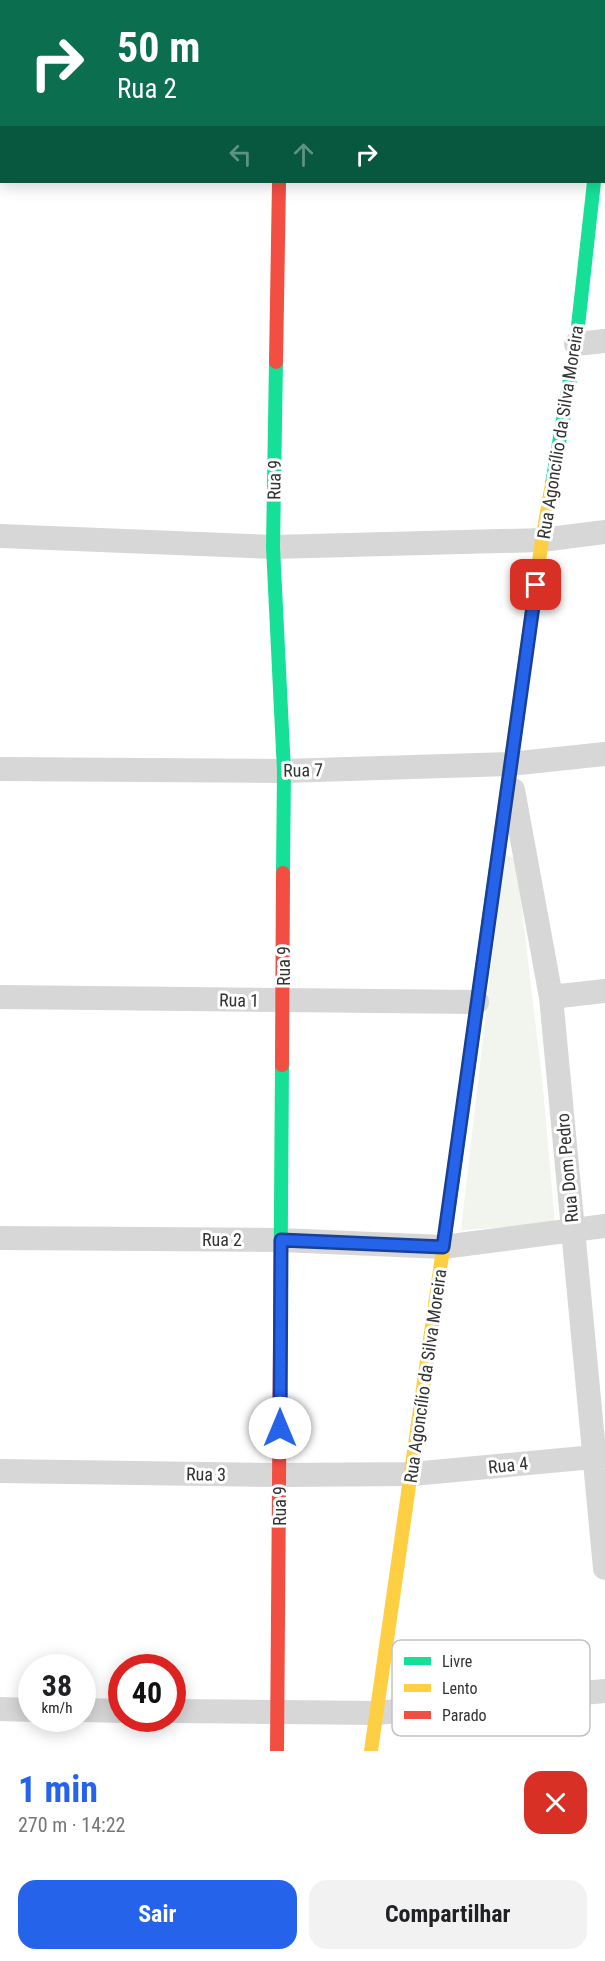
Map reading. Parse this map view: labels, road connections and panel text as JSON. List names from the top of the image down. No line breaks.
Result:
{"streets":{"street":["Rua Agoncílio da Silva Moreira","Rua 9","Rua 7","Rua 1","Rua Dom Pedro","Rua 2","Rua 4","Rua 3"]},"crossings":[["Rua Agoncílio da Silva Moreira","Rua 7"],["Rua Agoncílio da Silva Moreira","Rua 1"],["Rua Agoncílio da Silva Moreira","Rua Dom Pedro"],["Rua Agoncílio da Silva Moreira","Rua 2"],["Rua Agoncílio da Silva Moreira","Rua 4"],["Rua Agoncílio da Silva Moreira","Rua 3"],["Rua 9","Rua 7"],["Rua 9","Rua 1"],["Rua 9","Rua 2"],["Rua 9","Rua 3"],["Rua 7","Rua Dom Pedro"],["Rua Dom Pedro","Rua 2"],["Rua Dom Pedro","Rua 4"],["Rua 4","Rua 3"]],"legend":["Livre","Lento","Parado"],"page":{"turn":["50 m","Rua 2"],"speed":"38 km/h","limit":"40","heading":["1 min","270 m · 14:22"],"buttons":["Sair","Compartilhar"]}}
